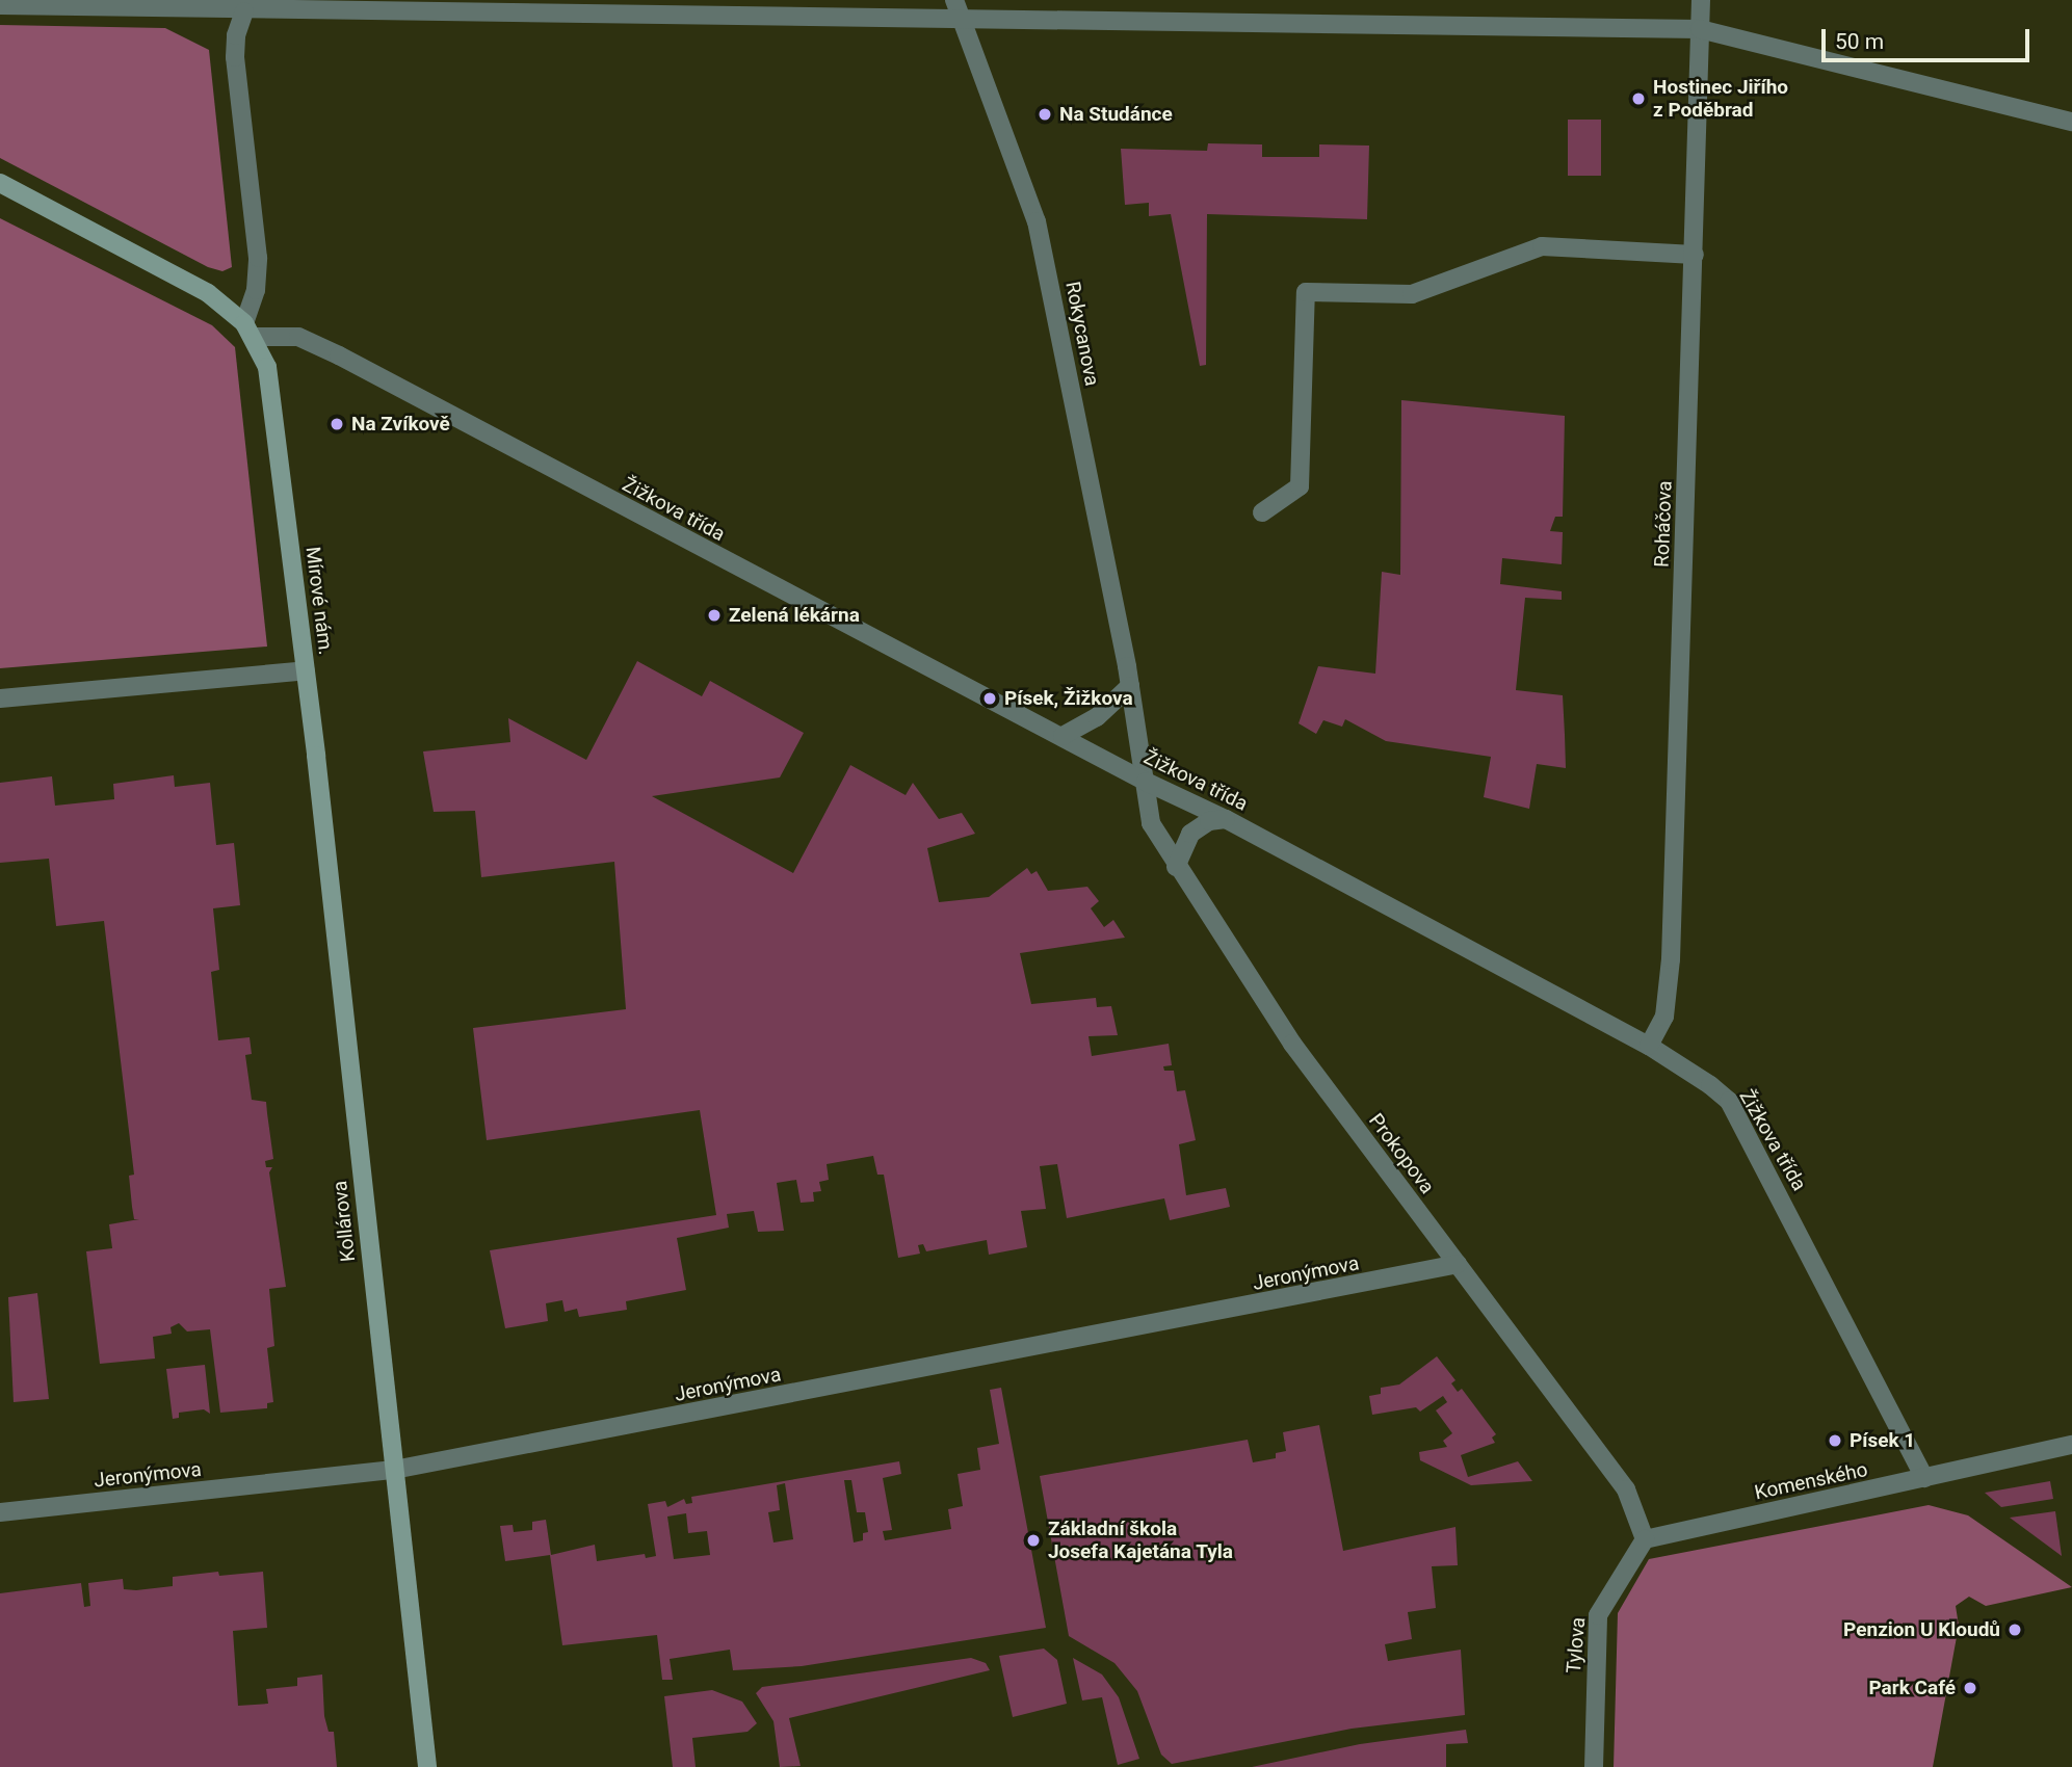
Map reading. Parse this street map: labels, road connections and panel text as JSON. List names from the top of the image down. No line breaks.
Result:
{"streets":{"main road":["Mírové nám.","Kollárova"],"street":["Rokycanova","Žižkova třída","Roháčova","Prokopova","Jeronýmova","Komenského","Tylova"]},"crossings":[["Rokycanova","Žižkova třída"],["Rokycanova","Prokopova"],["Žižkova třída","Roháčova"],["Žižkova třída","Mírové nám."],["Žižkova třída","Prokopova"],["Žižkova třída","Komenského"],["Mírové nám.","Kollárova"],["Prokopova","Jeronýmova"],["Prokopova","Komenského"],["Prokopova","Tylova"],["Kollárova","Jeronýmova"],["Komenského","Tylova"]],"places":["Hostinec Jiřího z Poděbrad","Na Studánce","Na Zvíkově","Zelená lékárna","Písek, Žižkova","Písek 1","Základní škola Josefa Kajetána Tyla","Penzion U Kloudů","Park Café"],"scale_bar":"50 m"}
